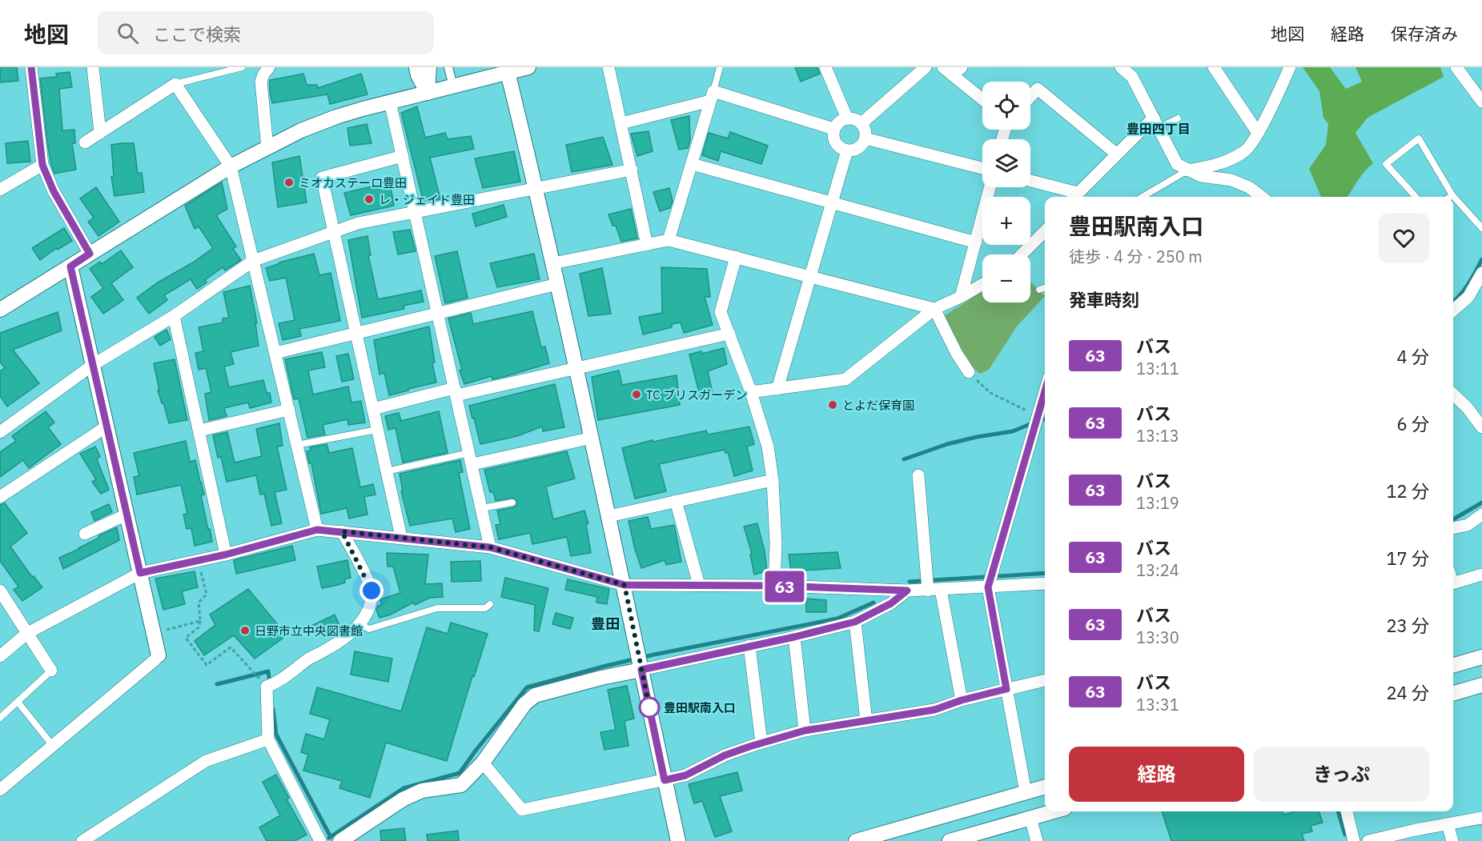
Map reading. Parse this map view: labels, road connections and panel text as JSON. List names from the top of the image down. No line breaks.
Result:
{"districts":["豊田四丁目","豊田"],"places":["ミオカステーロ豊田","レ・ジェイド豊田","TC ブリスガーデン","とよだ保育園","日野市立中央図書館","豊田駅南入口"],"lines":["bus line 63"],"page":{"header":"地図","search":"ここで検索","nav":["地図","経路","保存済み"],"on_map":"63","map_buttons":["+","−"],"heading":[["豊田駅南入口","徒歩 · 4 分 · 250 m"],"発車時刻"],"list":[{"mark":"63","name":"バス","note":"13:11","value":"4 分"},{"mark":"63","name":"バス","note":"13:13","value":"6 分"},{"mark":"63","name":"バス","note":"13:19","value":"12 分"},{"mark":"63","name":"バス","note":"13:24","value":"17 分"},{"mark":"63","name":"バス","note":"13:30","value":"23 分"},{"mark":"63","name":"バス","note":"13:31","value":"24 分"}],"buttons":["経路","きっぷ"]}}
